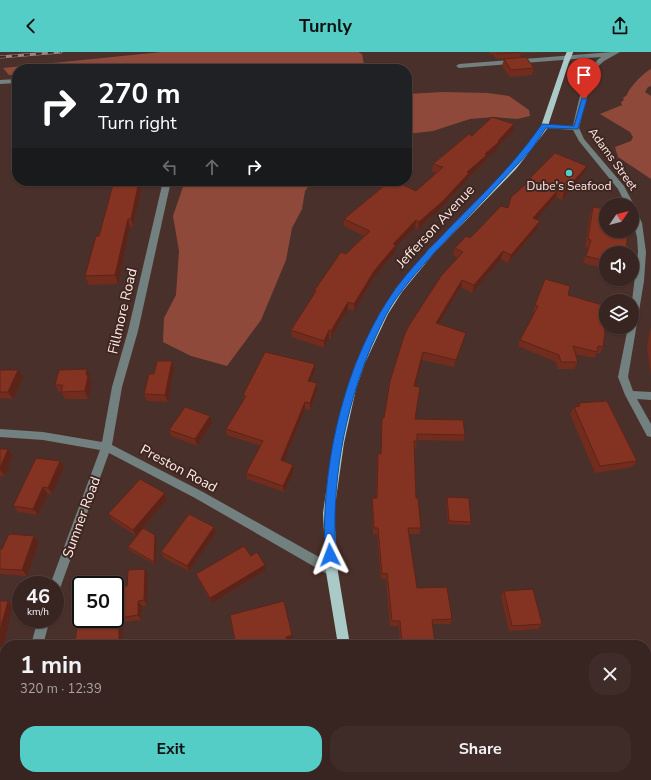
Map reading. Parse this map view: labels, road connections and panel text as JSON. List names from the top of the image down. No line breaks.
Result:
{"streets":{"main road":["Jefferson Avenue"],"street":["Adams Street","Fillmore Road","Preston Road","Sumner Road"]},"crossings":[["Jefferson Avenue","Preston Road"],["Fillmore Road","Preston Road"],["Fillmore Road","Sumner Road"],["Preston Road","Sumner Road"]],"places":["Dube's Seafood"],"north":"top right","page":{"header":"Turnly","turn":["270 m","Turn right"],"speed":"46 km/h","limit":"50","heading":["1 min","320 m · 12:39"],"buttons":["Exit","Share"]}}
